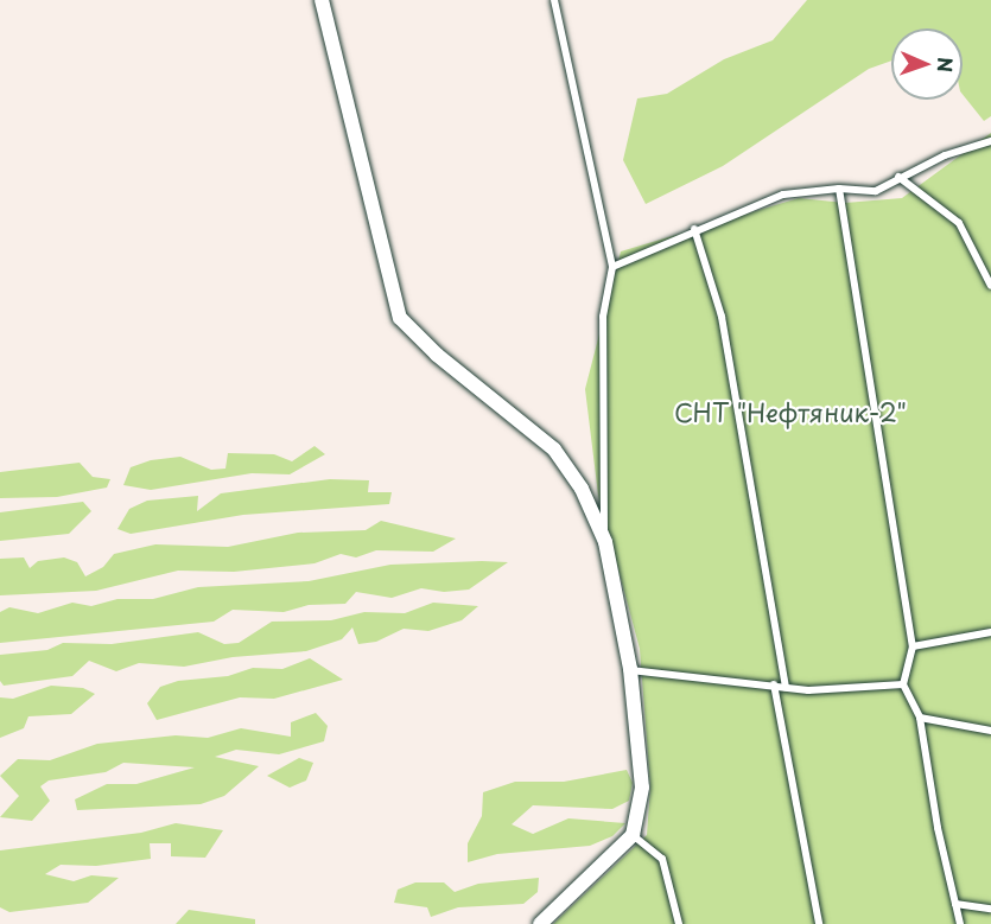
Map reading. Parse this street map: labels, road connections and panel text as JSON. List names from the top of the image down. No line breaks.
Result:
{"parks":["СНТ \"Нефтяник-2\""],"north":"right"}
